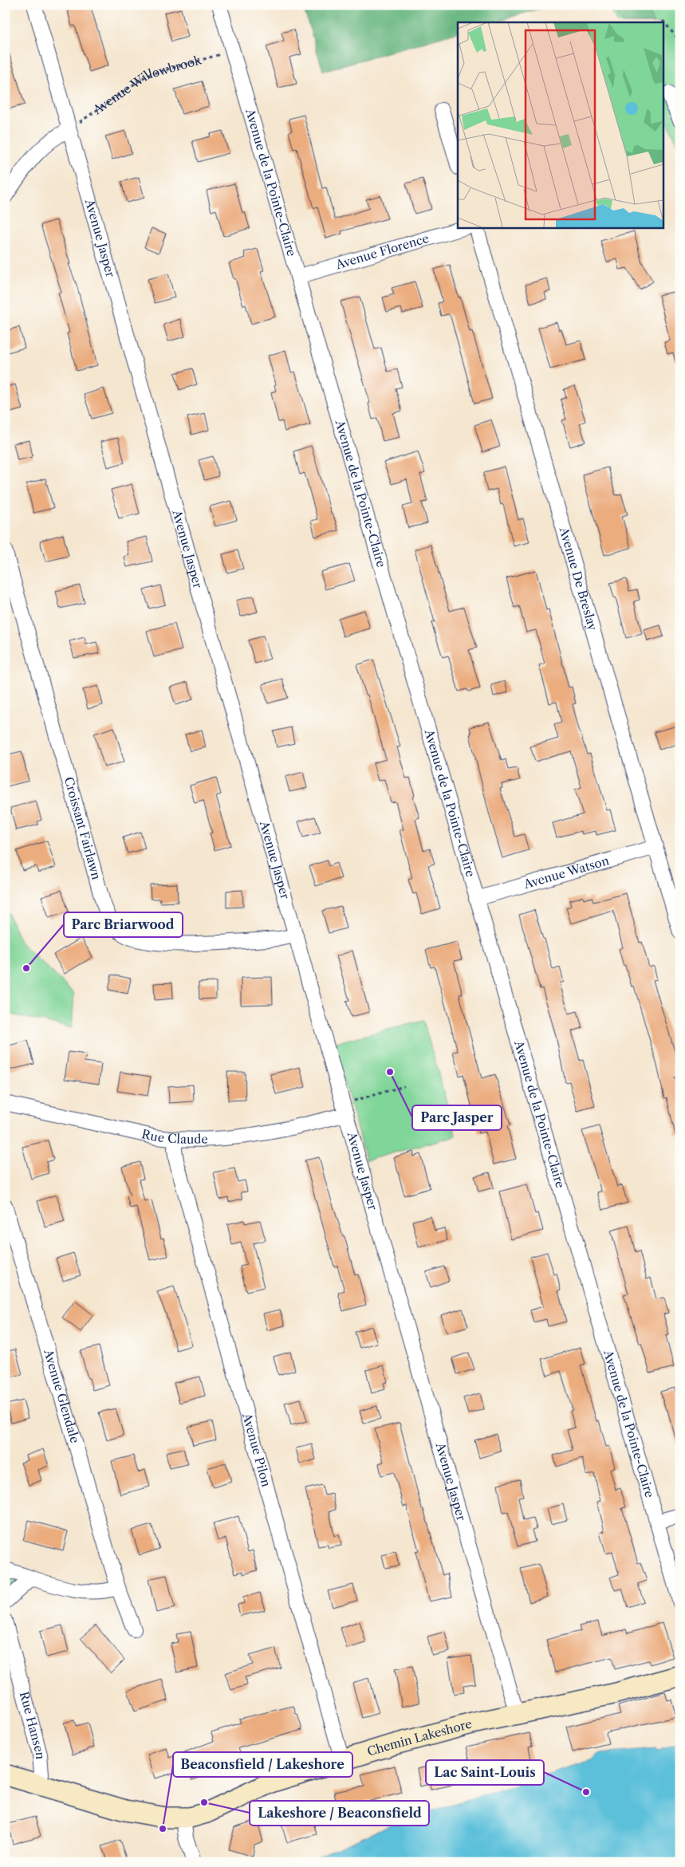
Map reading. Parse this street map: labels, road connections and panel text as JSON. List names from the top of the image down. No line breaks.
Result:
{"streets":{"street":["Avenue de la Pointe-Claire","Avenue Jasper","Avenue Florence","Avenue De Breslay","Croissant Fairlawn","Avenue Watson","Rue Claude","Avenue Glendale","Avenue Pilon","Rue Hansen","Chemin Lakeshore"],"path":["Avenue Willowbrook"]},"crossings":[["Avenue Willowbrook","Avenue Jasper"],["Avenue de la Pointe-Claire","Avenue Florence"],["Avenue de la Pointe-Claire","Avenue Watson"],["Avenue Jasper","Croissant Fairlawn"],["Avenue Jasper","Rue Claude"],["Avenue Jasper","Chemin Lakeshore"],["Avenue De Breslay","Avenue Watson"],["Rue Claude","Avenue Pilon"],["Avenue Pilon","Chemin Lakeshore"],["Rue Hansen","Chemin Lakeshore"]],"places":["Parc Briarwood","Parc Jasper","Lac Saint-Louis","Lakeshore / Beaconsfield","Beaconsfield / Lakeshore"]}
